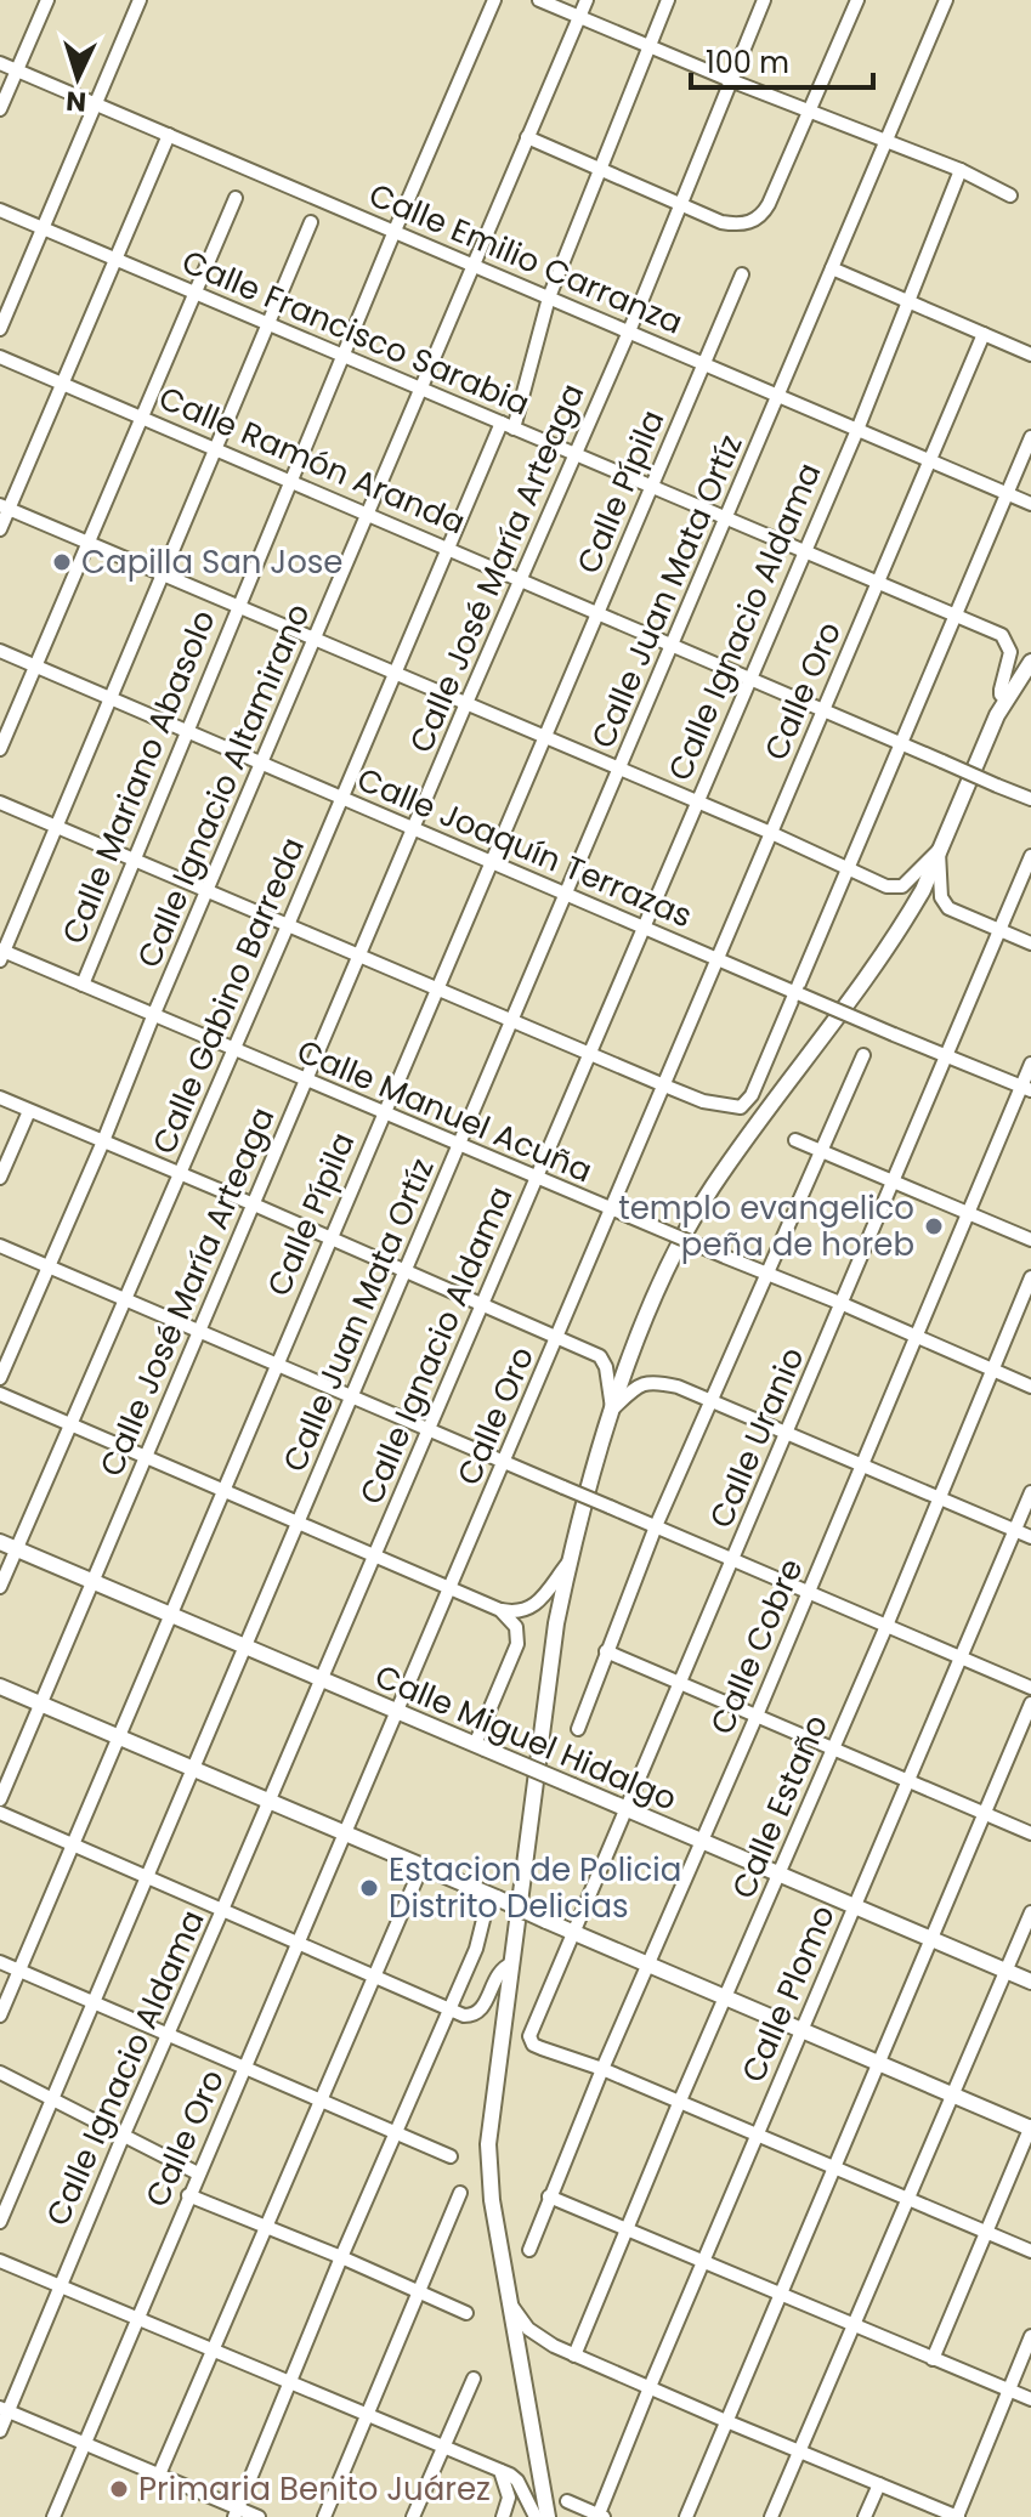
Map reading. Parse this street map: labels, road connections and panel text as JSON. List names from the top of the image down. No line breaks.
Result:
{"streets":{"main road":["Calle Miguel Hidalgo"],"street":["Calle Emilio Carranza","Calle Francisco Sarabia","Calle Ramón Aranda","Calle Pípila","Calle José María Arteaga","Calle Juan Mata Ortíz","Calle Ignacio Aldama","Calle Oro","Calle Mariano Abasolo","Calle Ignacio Altamirano","Calle Joaquín Terrazas","Calle Gabino Barreda","Calle Manuel Acuña","Calle Uranio","Calle Cobre","Calle Estaño","Calle Plomo"]},"crossings":[["Calle Emilio Carranza","Calle Pípila"],["Calle Emilio Carranza","Calle José María Arteaga"],["Calle Emilio Carranza","Calle Juan Mata Ortíz"],["Calle Emilio Carranza","Calle Ignacio Aldama"],["Calle Emilio Carranza","Calle Oro"],["Calle Emilio Carranza","Calle Mariano Abasolo"],["Calle Emilio Carranza","Calle Ignacio Altamirano"],["Calle Emilio Carranza","Calle Gabino Barreda"],["Calle Francisco Sarabia","Calle Pípila"],["Calle Francisco Sarabia","Calle José María Arteaga"],["Calle Francisco Sarabia","Calle Juan Mata Ortíz"],["Calle Francisco Sarabia","Calle Ignacio Aldama"],["Calle Francisco Sarabia","Calle Oro"],["Calle Francisco Sarabia","Calle Mariano Abasolo"],["Calle Francisco Sarabia","Calle Ignacio Altamirano"],["Calle Francisco Sarabia","Calle Gabino Barreda"],["Calle Ramón Aranda","Calle Pípila"],["Calle Ramón Aranda","Calle José María Arteaga"],["Calle Ramón Aranda","Calle Juan Mata Ortíz"],["Calle Ramón Aranda","Calle Ignacio Aldama"],["Calle Ramón Aranda","Calle Oro"],["Calle Ramón Aranda","Calle Mariano Abasolo"],["Calle Ramón Aranda","Calle Ignacio Altamirano"],["Calle Ramón Aranda","Calle Gabino Barreda"],["Calle Pípila","Calle Joaquín Terrazas"],["Calle Pípila","Calle Manuel Acuña"],["Calle Pípila","Calle Miguel Hidalgo"],["Calle José María Arteaga","Calle Joaquín Terrazas"],["Calle José María Arteaga","Calle Manuel Acuña"],["Calle José María Arteaga","Calle Miguel Hidalgo"],["Calle Juan Mata Ortíz","Calle Joaquín Terrazas"],["Calle Juan Mata Ortíz","Calle Manuel Acuña"],["Calle Juan Mata Ortíz","Calle Miguel Hidalgo"],["Calle Ignacio Aldama","Calle Joaquín Terrazas"],["Calle Ignacio Aldama","Calle Manuel Acuña"],["Calle Ignacio Aldama","Calle Miguel Hidalgo"],["Calle Oro","Calle Joaquín Terrazas"],["Calle Oro","Calle Manuel Acuña"],["Calle Oro","Calle Miguel Hidalgo"],["Calle Mariano Abasolo","Calle Joaquín Terrazas"],["Calle Mariano Abasolo","Calle Manuel Acuña"],["Calle Ignacio Altamirano","Calle Joaquín Terrazas"],["Calle Ignacio Altamirano","Calle Manuel Acuña"],["Calle Joaquín Terrazas","Calle Gabino Barreda"],["Calle Joaquín Terrazas","Calle Uranio"],["Calle Joaquín Terrazas","Calle Cobre"],["Calle Gabino Barreda","Calle Manuel Acuña"],["Calle Gabino Barreda","Calle Miguel Hidalgo"],["Calle Manuel Acuña","Calle Uranio"],["Calle Manuel Acuña","Calle Cobre"],["Calle Manuel Acuña","Calle Estaño"],["Calle Uranio","Calle Cobre"],["Calle Uranio","Calle Miguel Hidalgo"],["Calle Cobre","Calle Miguel Hidalgo"],["Calle Miguel Hidalgo","Calle Estaño"],["Calle Miguel Hidalgo","Calle Plomo"]],"places":["Capilla San Jose","templo evangelico peña de horeb","Estacion de Policia Distrito Delicias","Primaria Benito Juárez"],"scale_bar":"100 m","north":"bottom"}
